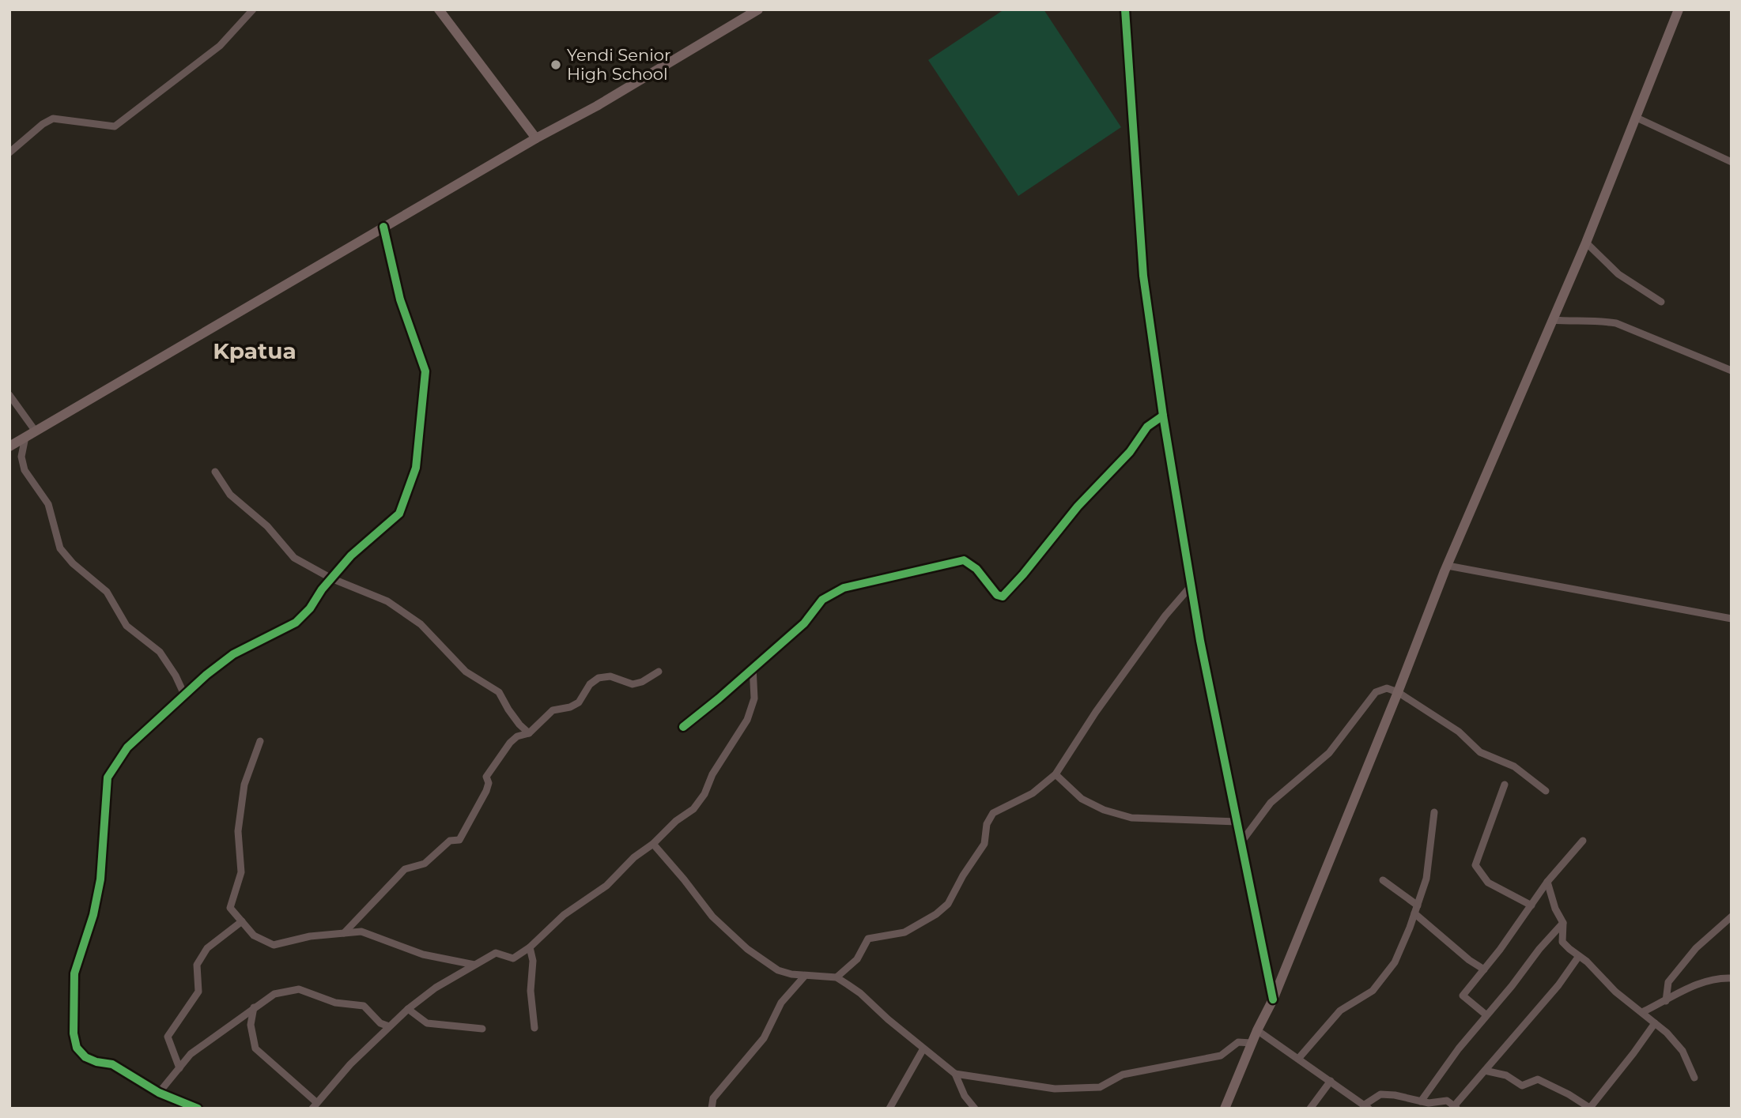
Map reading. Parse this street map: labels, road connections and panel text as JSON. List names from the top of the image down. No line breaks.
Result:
{"districts":["Kpatua"],"places":["Yendi Senior High School"]}
